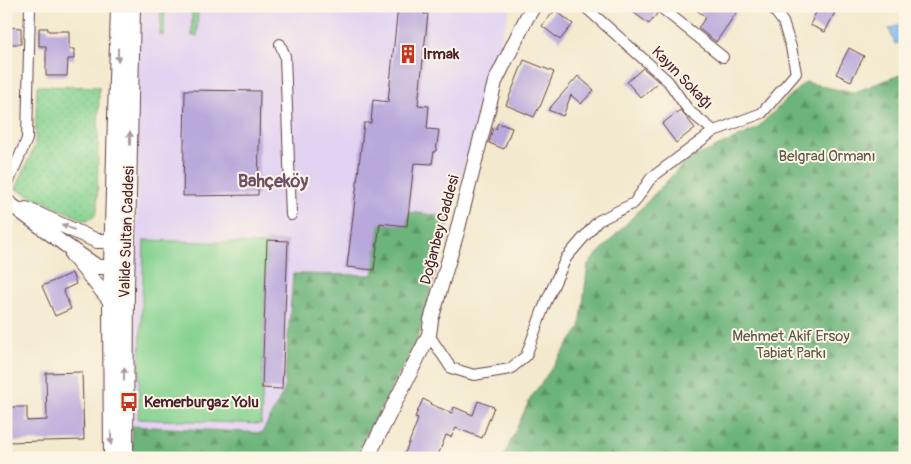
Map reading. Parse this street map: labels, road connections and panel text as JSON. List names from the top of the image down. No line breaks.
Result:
{"streets":{"main road":["Valide Sultan Caddesi"],"street":["Kayın Sokağı","Doğanbey Caddesi"]},"districts":["Bahçeköy"],"parks":["Belgrad Ormanı","Mehmet Akif Ersoy Tabiat Parkı"],"places":{"building":["Irmak"],"bus stop":["Kemerburgaz Yolu"]}}
